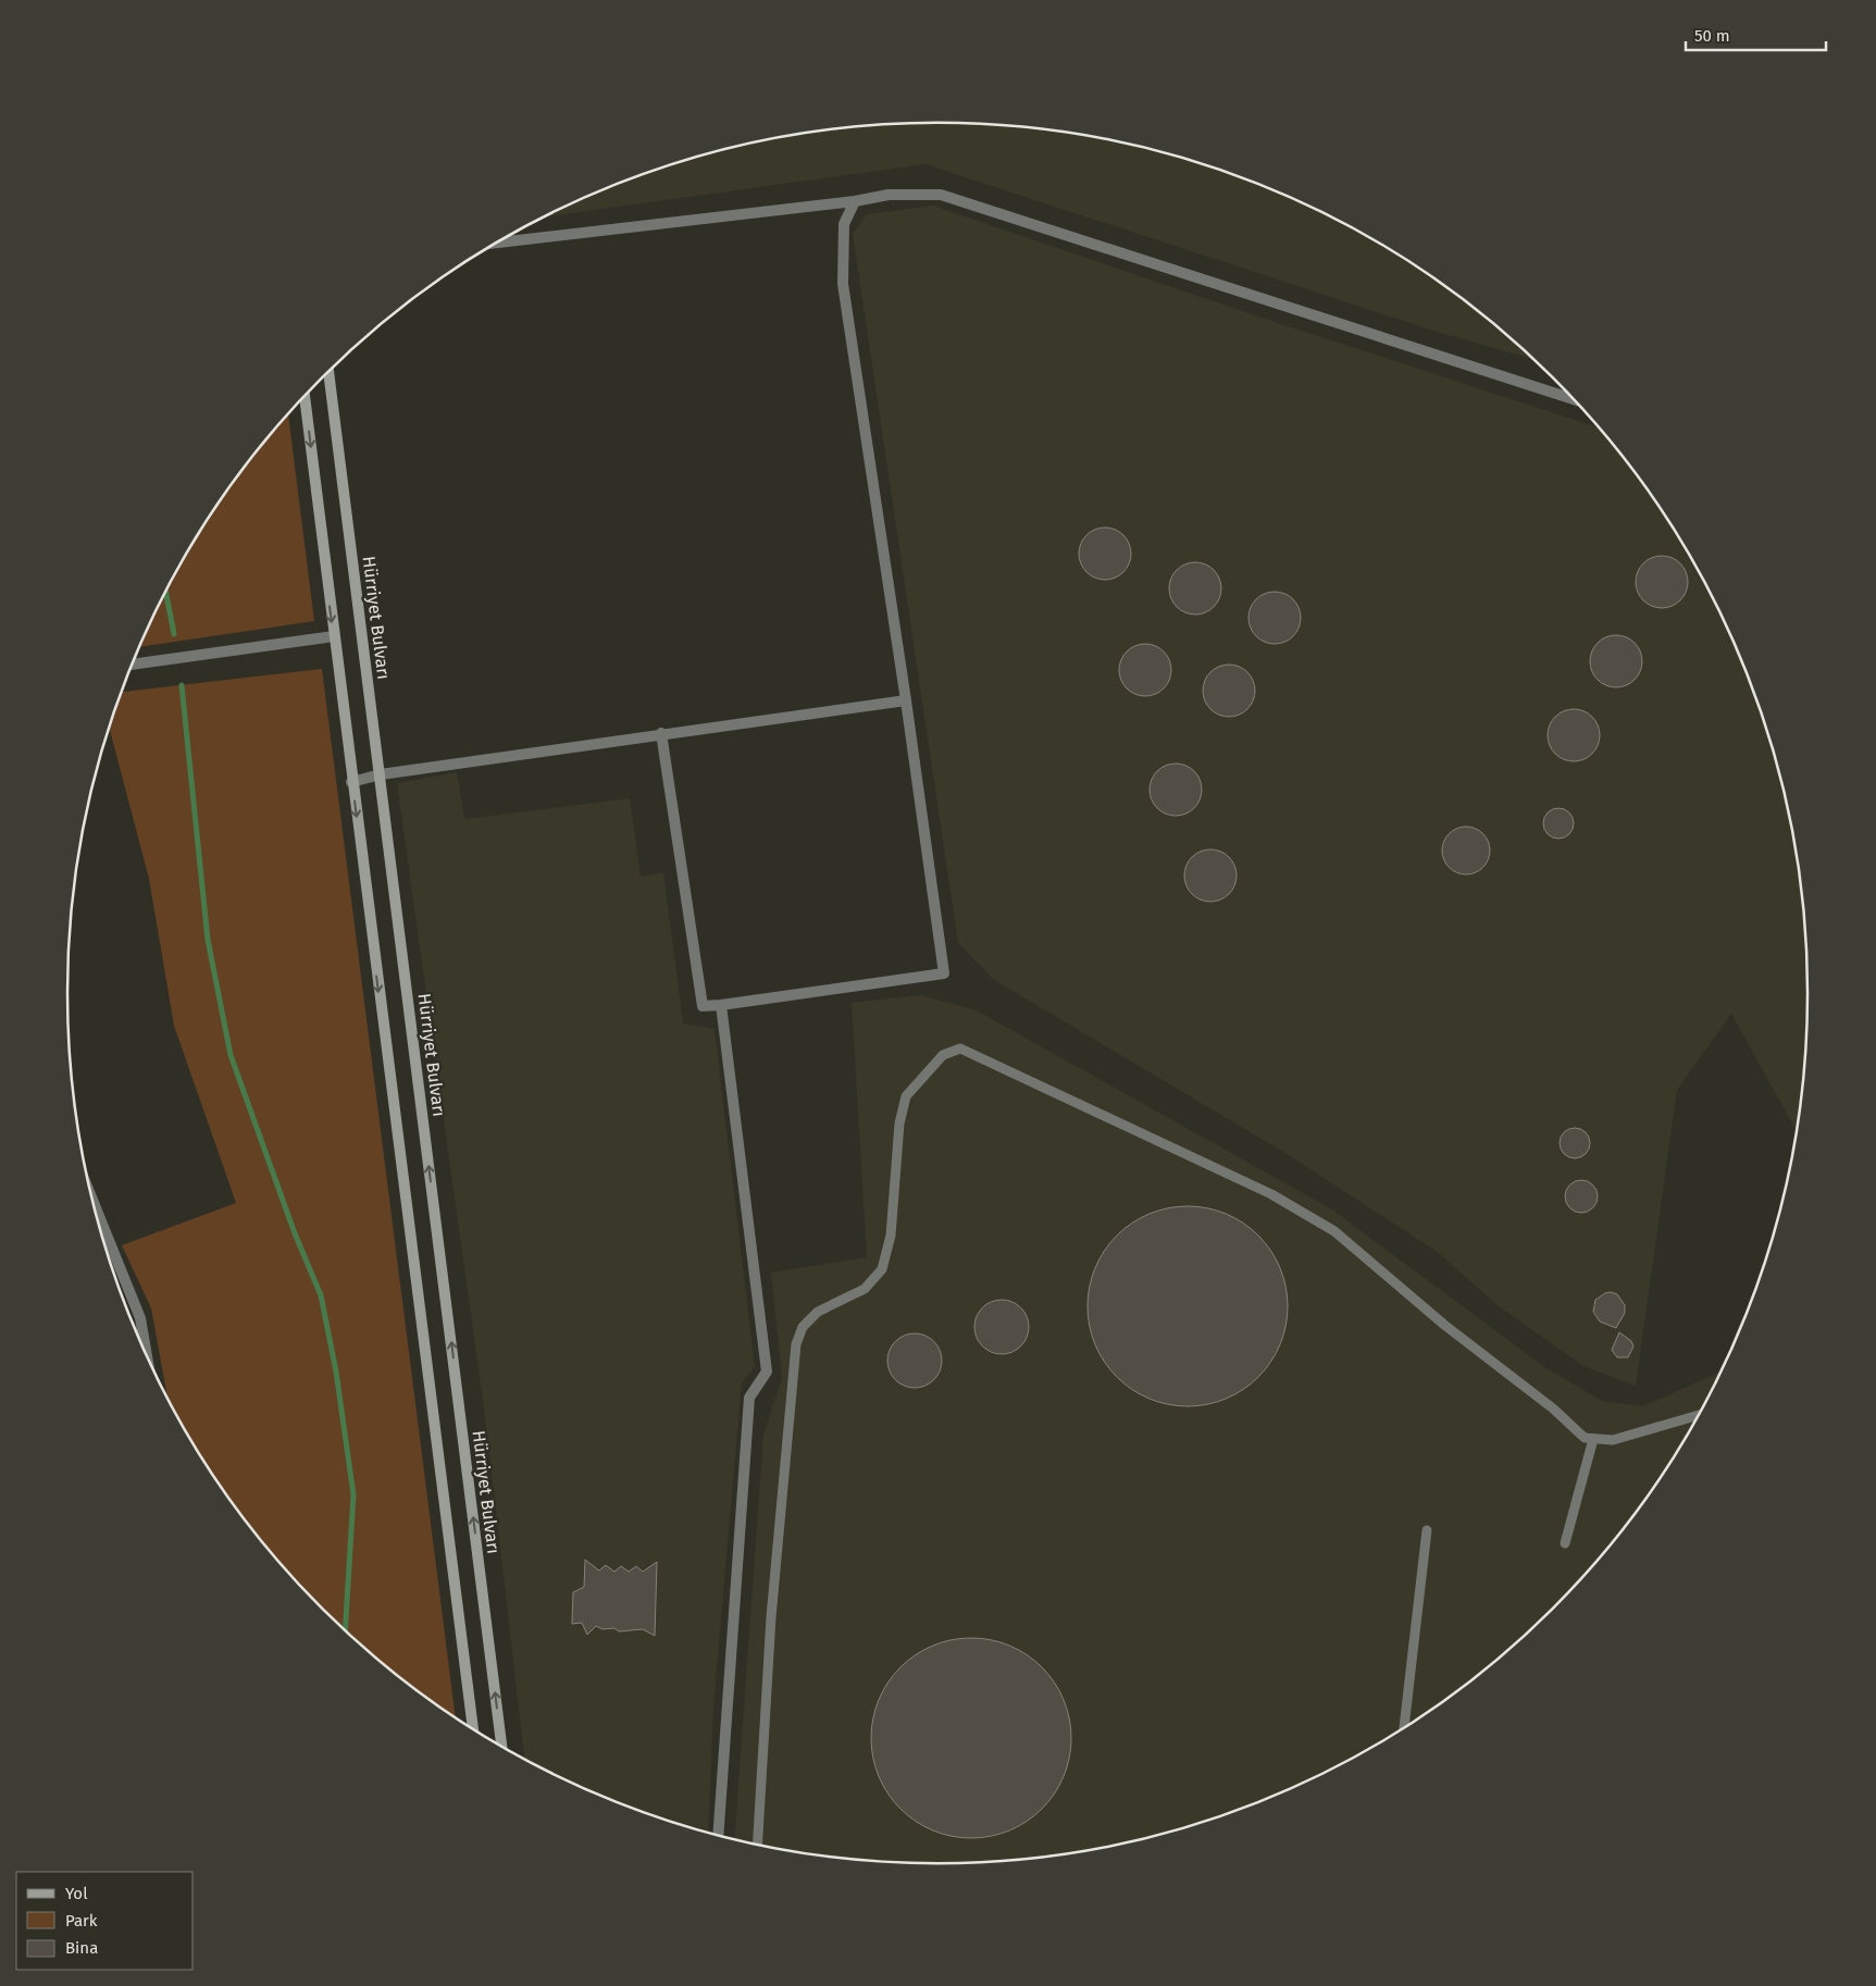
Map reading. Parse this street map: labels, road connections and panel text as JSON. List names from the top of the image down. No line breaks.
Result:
{"streets":{"main road":["Hürriyet Bulvarı"]},"legend":["Yol","Park","Bina"],"scale_bar":"50 m"}
